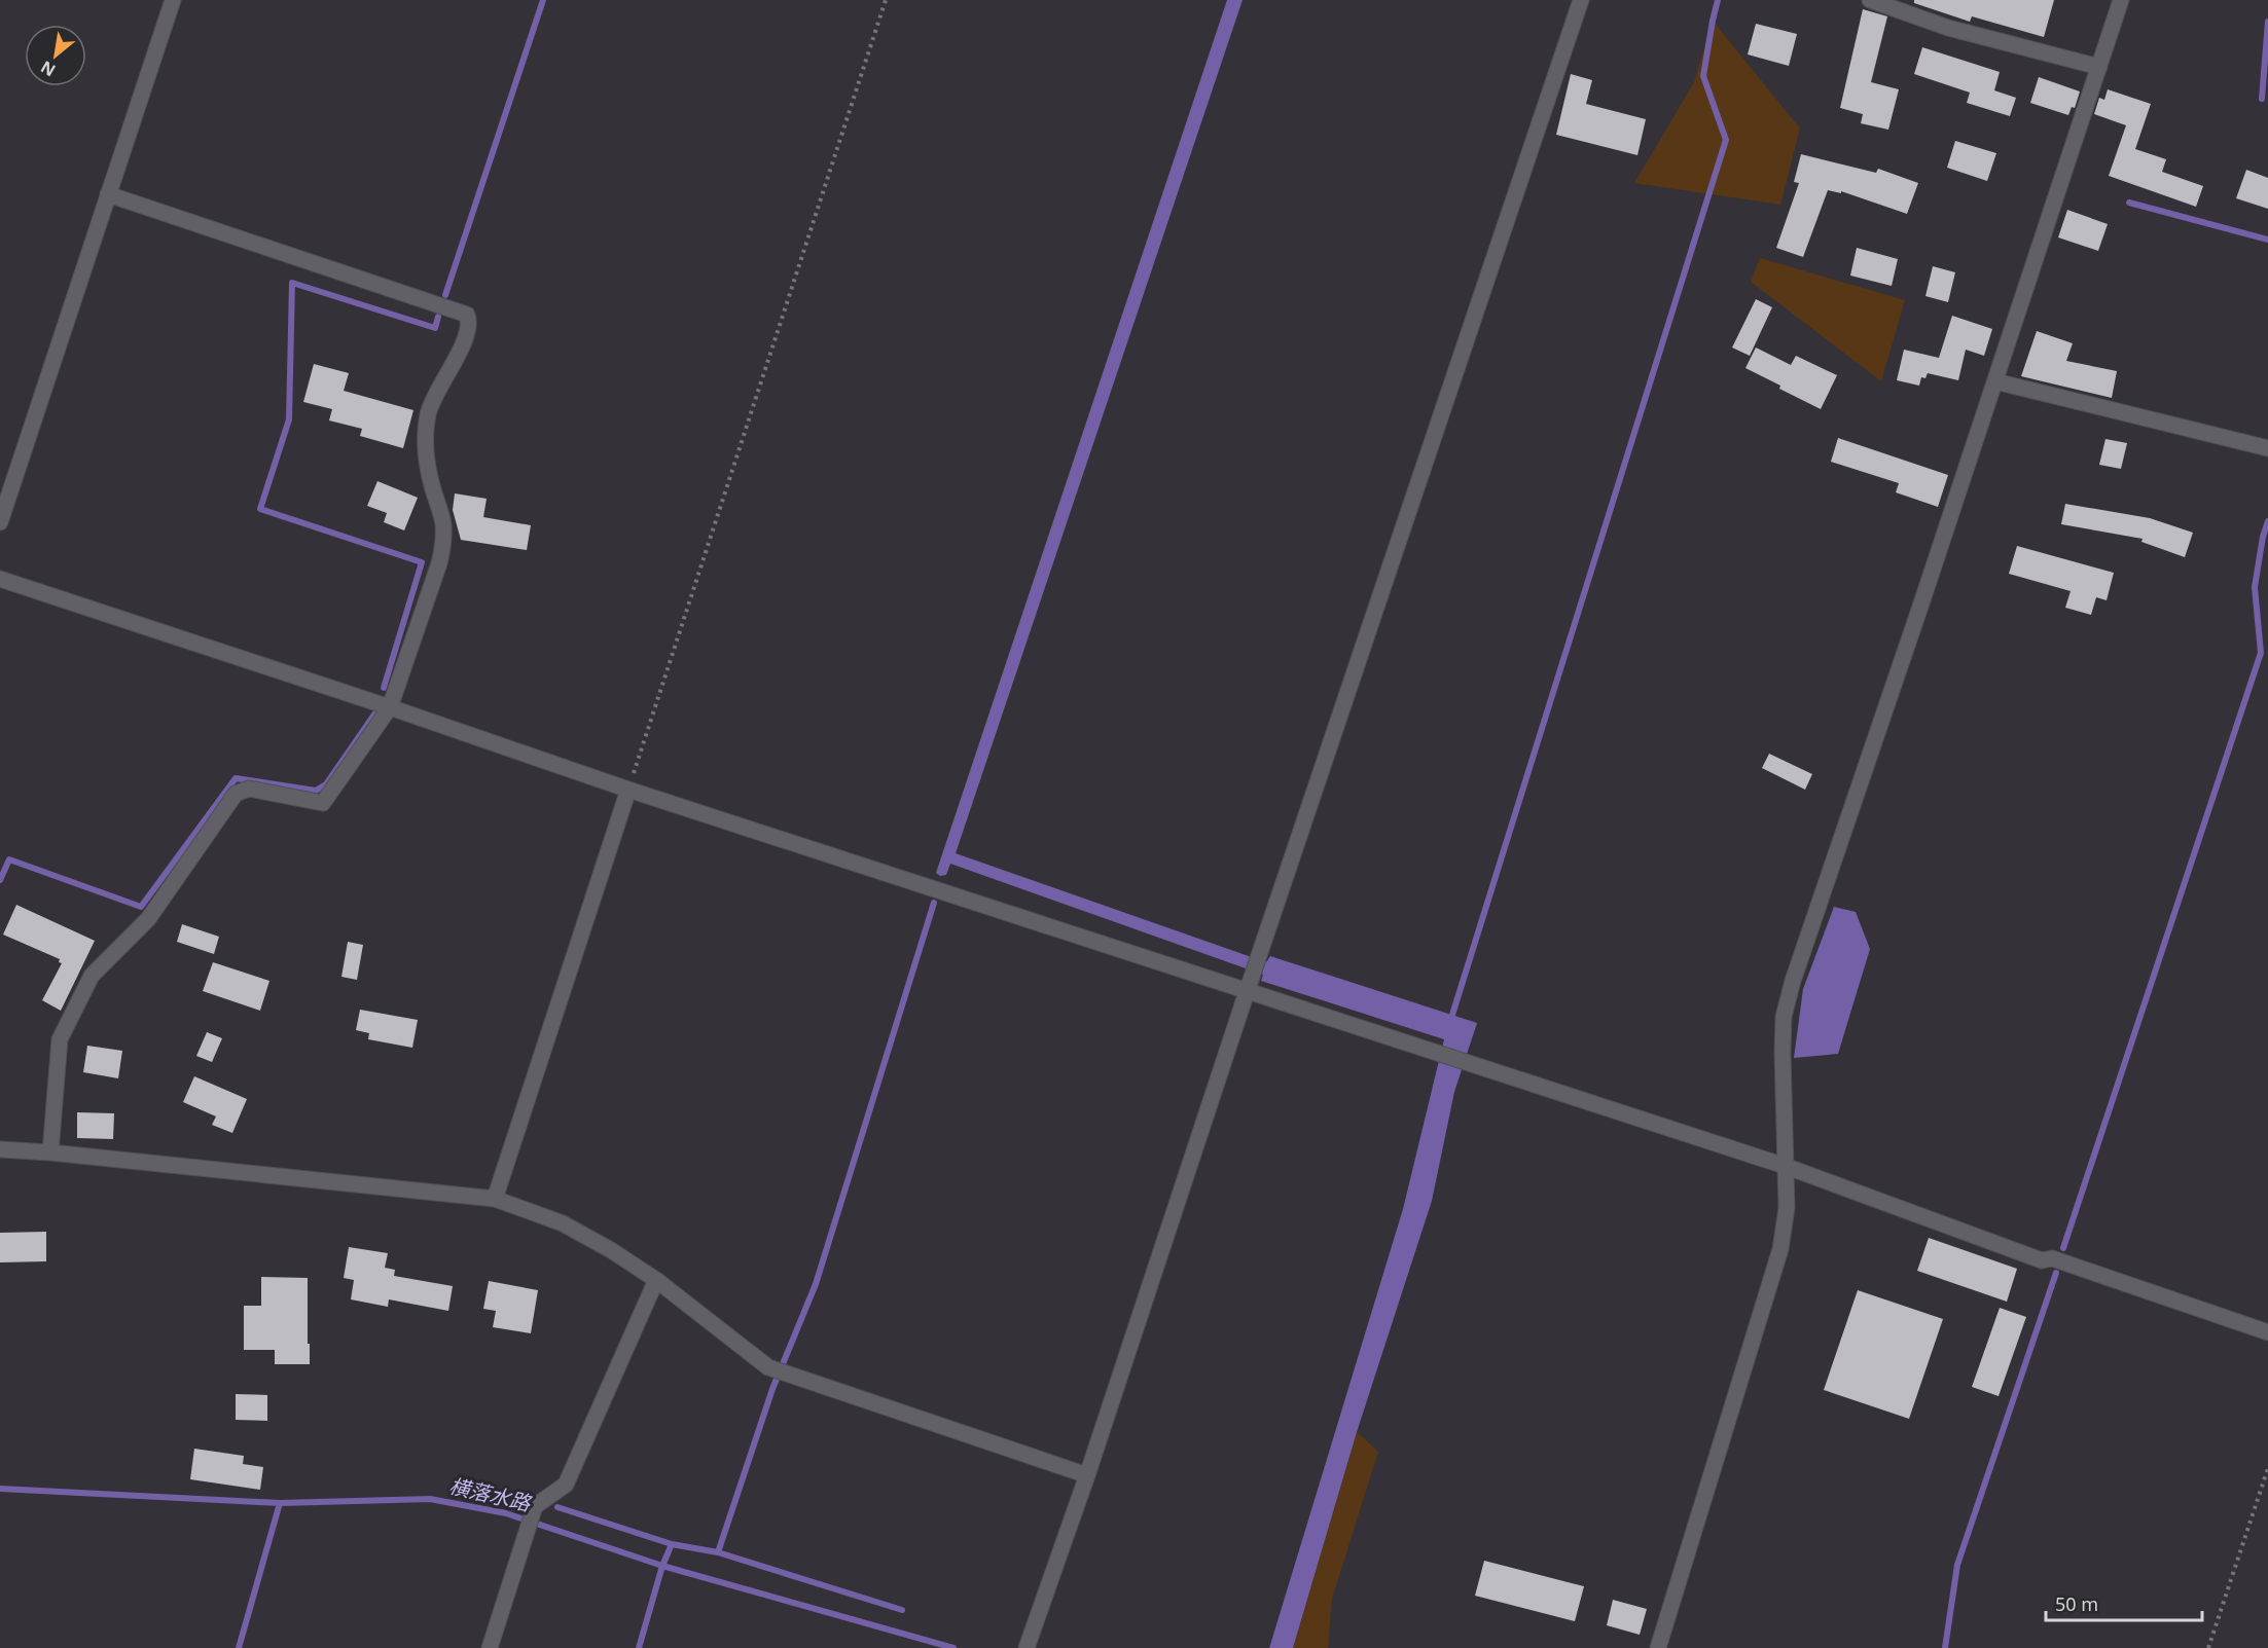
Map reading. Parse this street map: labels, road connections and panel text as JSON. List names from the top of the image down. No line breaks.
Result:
{"water":["横落水路"],"scale_bar":"50 m","north":"bottom left"}
